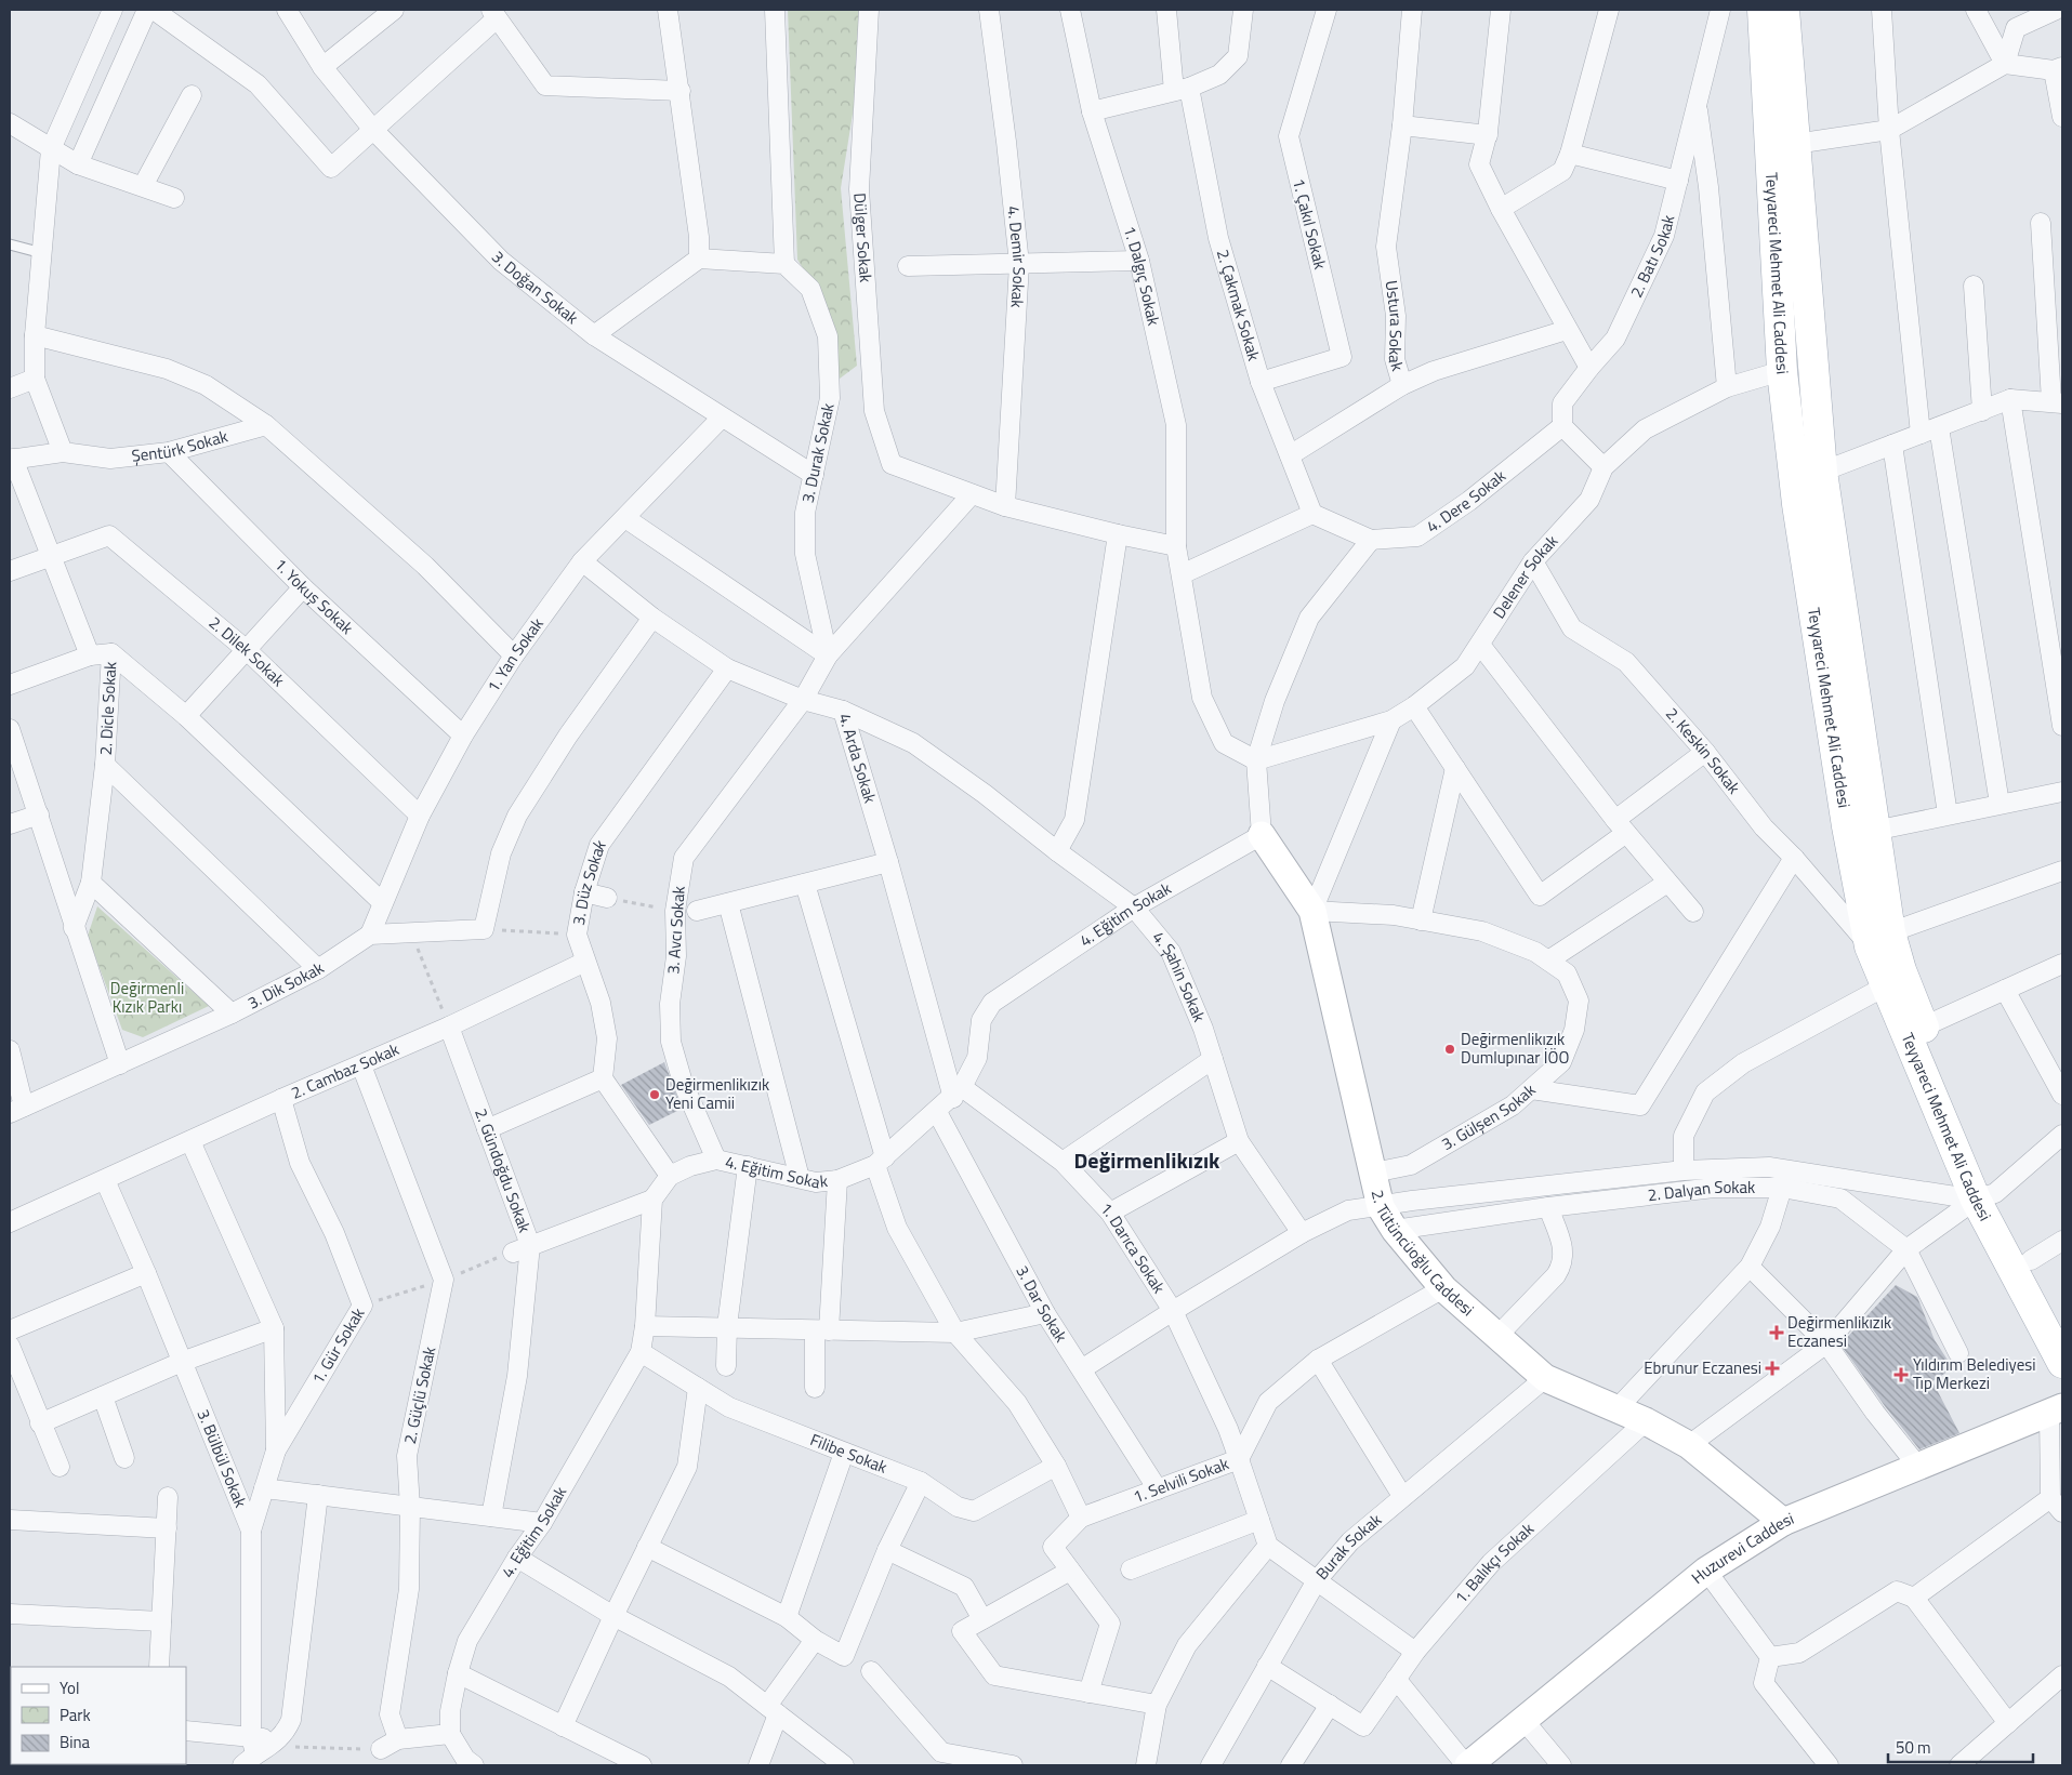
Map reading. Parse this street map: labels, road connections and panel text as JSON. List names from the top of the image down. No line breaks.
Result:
{"streets":{"main road":["Teyyareci Mehmet Ali Caddesi"],"street":["1. Çakıl Sokak","Dülger Sokak","2. Batı Sokak","4. Demir Sokak","1. Dalgıç Sokak","3. Doğan Sokak","2. Çakmak Sokak","Ustura Sokak","Şentürk Sokak","3. Durak Sokak","4. Dere Sokak","Delener Sokak","1. Yokuş Sokak","2. Dilek Sokak","1. Yan Sokak","2. Dicle Sokak","2. Keskin Sokak","4. Arda Sokak","3. Düz Sokak","4. Eğitim Sokak","3. Avcı Sokak","4. Şahin Sokak","3. Dik Sokak","2. Cambaz Sokak","3. Gülşen Sokak","2. Gündoğdu Sokak","2. Dalyan Sokak","1. Darıca Sokak","2. Tütüncüoğlu Caddesi","3. Dar Sokak","1. Gür Sokak","2. Güçlü Sokak","Filibe Sokak","3. Bülbül Sokak","1. Selvili Sokak","Burak Sokak","Huzurevi Caddesi","1. Balıkçı Sokak"]},"crossings":[["1. Çakıl Sokak","2. Çakmak Sokak"],["2. Batı Sokak","4. Dere Sokak"],["Teyyareci Mehmet Ali Caddesi","Delener Sokak"],["Teyyareci Mehmet Ali Caddesi","2. Keskin Sokak"],["Teyyareci Mehmet Ali Caddesi","2. Dalyan Sokak"],["1. Dalgıç Sokak","Delener Sokak"],["3. Doğan Sokak","3. Durak Sokak"],["3. Doğan Sokak","1. Yan Sokak"],["Şentürk Sokak","1. Yokuş Sokak"],["Şentürk Sokak","2. Dicle Sokak"],["Delener Sokak","2. Keskin Sokak"],["1. Yokuş Sokak","1. Yan Sokak"],["2. Dilek Sokak","1. Yan Sokak"],["2. Dilek Sokak","2. Dicle Sokak"],["1. Yan Sokak","4. Arda Sokak"],["1. Yan Sokak","3. Dik Sokak"],["4. Arda Sokak","3. Düz Sokak"],["4. Arda Sokak","4. Eğitim Sokak"],["4. Arda Sokak","3. Avcı Sokak"],["4. Arda Sokak","4. Şahin Sokak"],["4. Arda Sokak","1. Darıca Sokak"],["3. Düz Sokak","2. Cambaz Sokak"],["4. Eğitim Sokak","3. Avcı Sokak"],["4. Eğitim Sokak","4. Şahin Sokak"],["4. Eğitim Sokak","1. Darıca Sokak"],["4. Eğitim Sokak","2. Tütüncüoğlu Caddesi"],["4. Eğitim Sokak","3. Dar Sokak"],["4. Eğitim Sokak","Filibe Sokak"],["2. Cambaz Sokak","2. Gündoğdu Sokak"],["2. Cambaz Sokak","1. Gür Sokak"],["2. Cambaz Sokak","3. Bülbül Sokak"],["3. Gülşen Sokak","2. Tütüncüoğlu Caddesi"],["2. Dalyan Sokak","2. Tütüncüoğlu Caddesi"],["1. Darıca Sokak","1. Selvili Sokak"],["2. Tütüncüoğlu Caddesi","Burak Sokak"],["2. Tütüncüoğlu Caddesi","Huzurevi Caddesi"],["2. Tütüncüoğlu Caddesi","1. Balıkçı Sokak"],["3. Dar Sokak","1. Selvili Sokak"],["1. Gür Sokak","3. Bülbül Sokak"]],"districts":["Değirmenlikızık"],"parks":["Değirmenli Kızık Parkı"],"places":{"other":["Değirmenlikızık Dumlupınar İÖO","Değirmenlikızık Yeni Camii"],"health":["Değirmenlikızık Eczanesi","Ebrunur Eczanesi","Yıldırım Belediyesi Tıp Merkezi"]},"legend":["Yol","Park","Bina"],"scale_bar":"50 m"}
